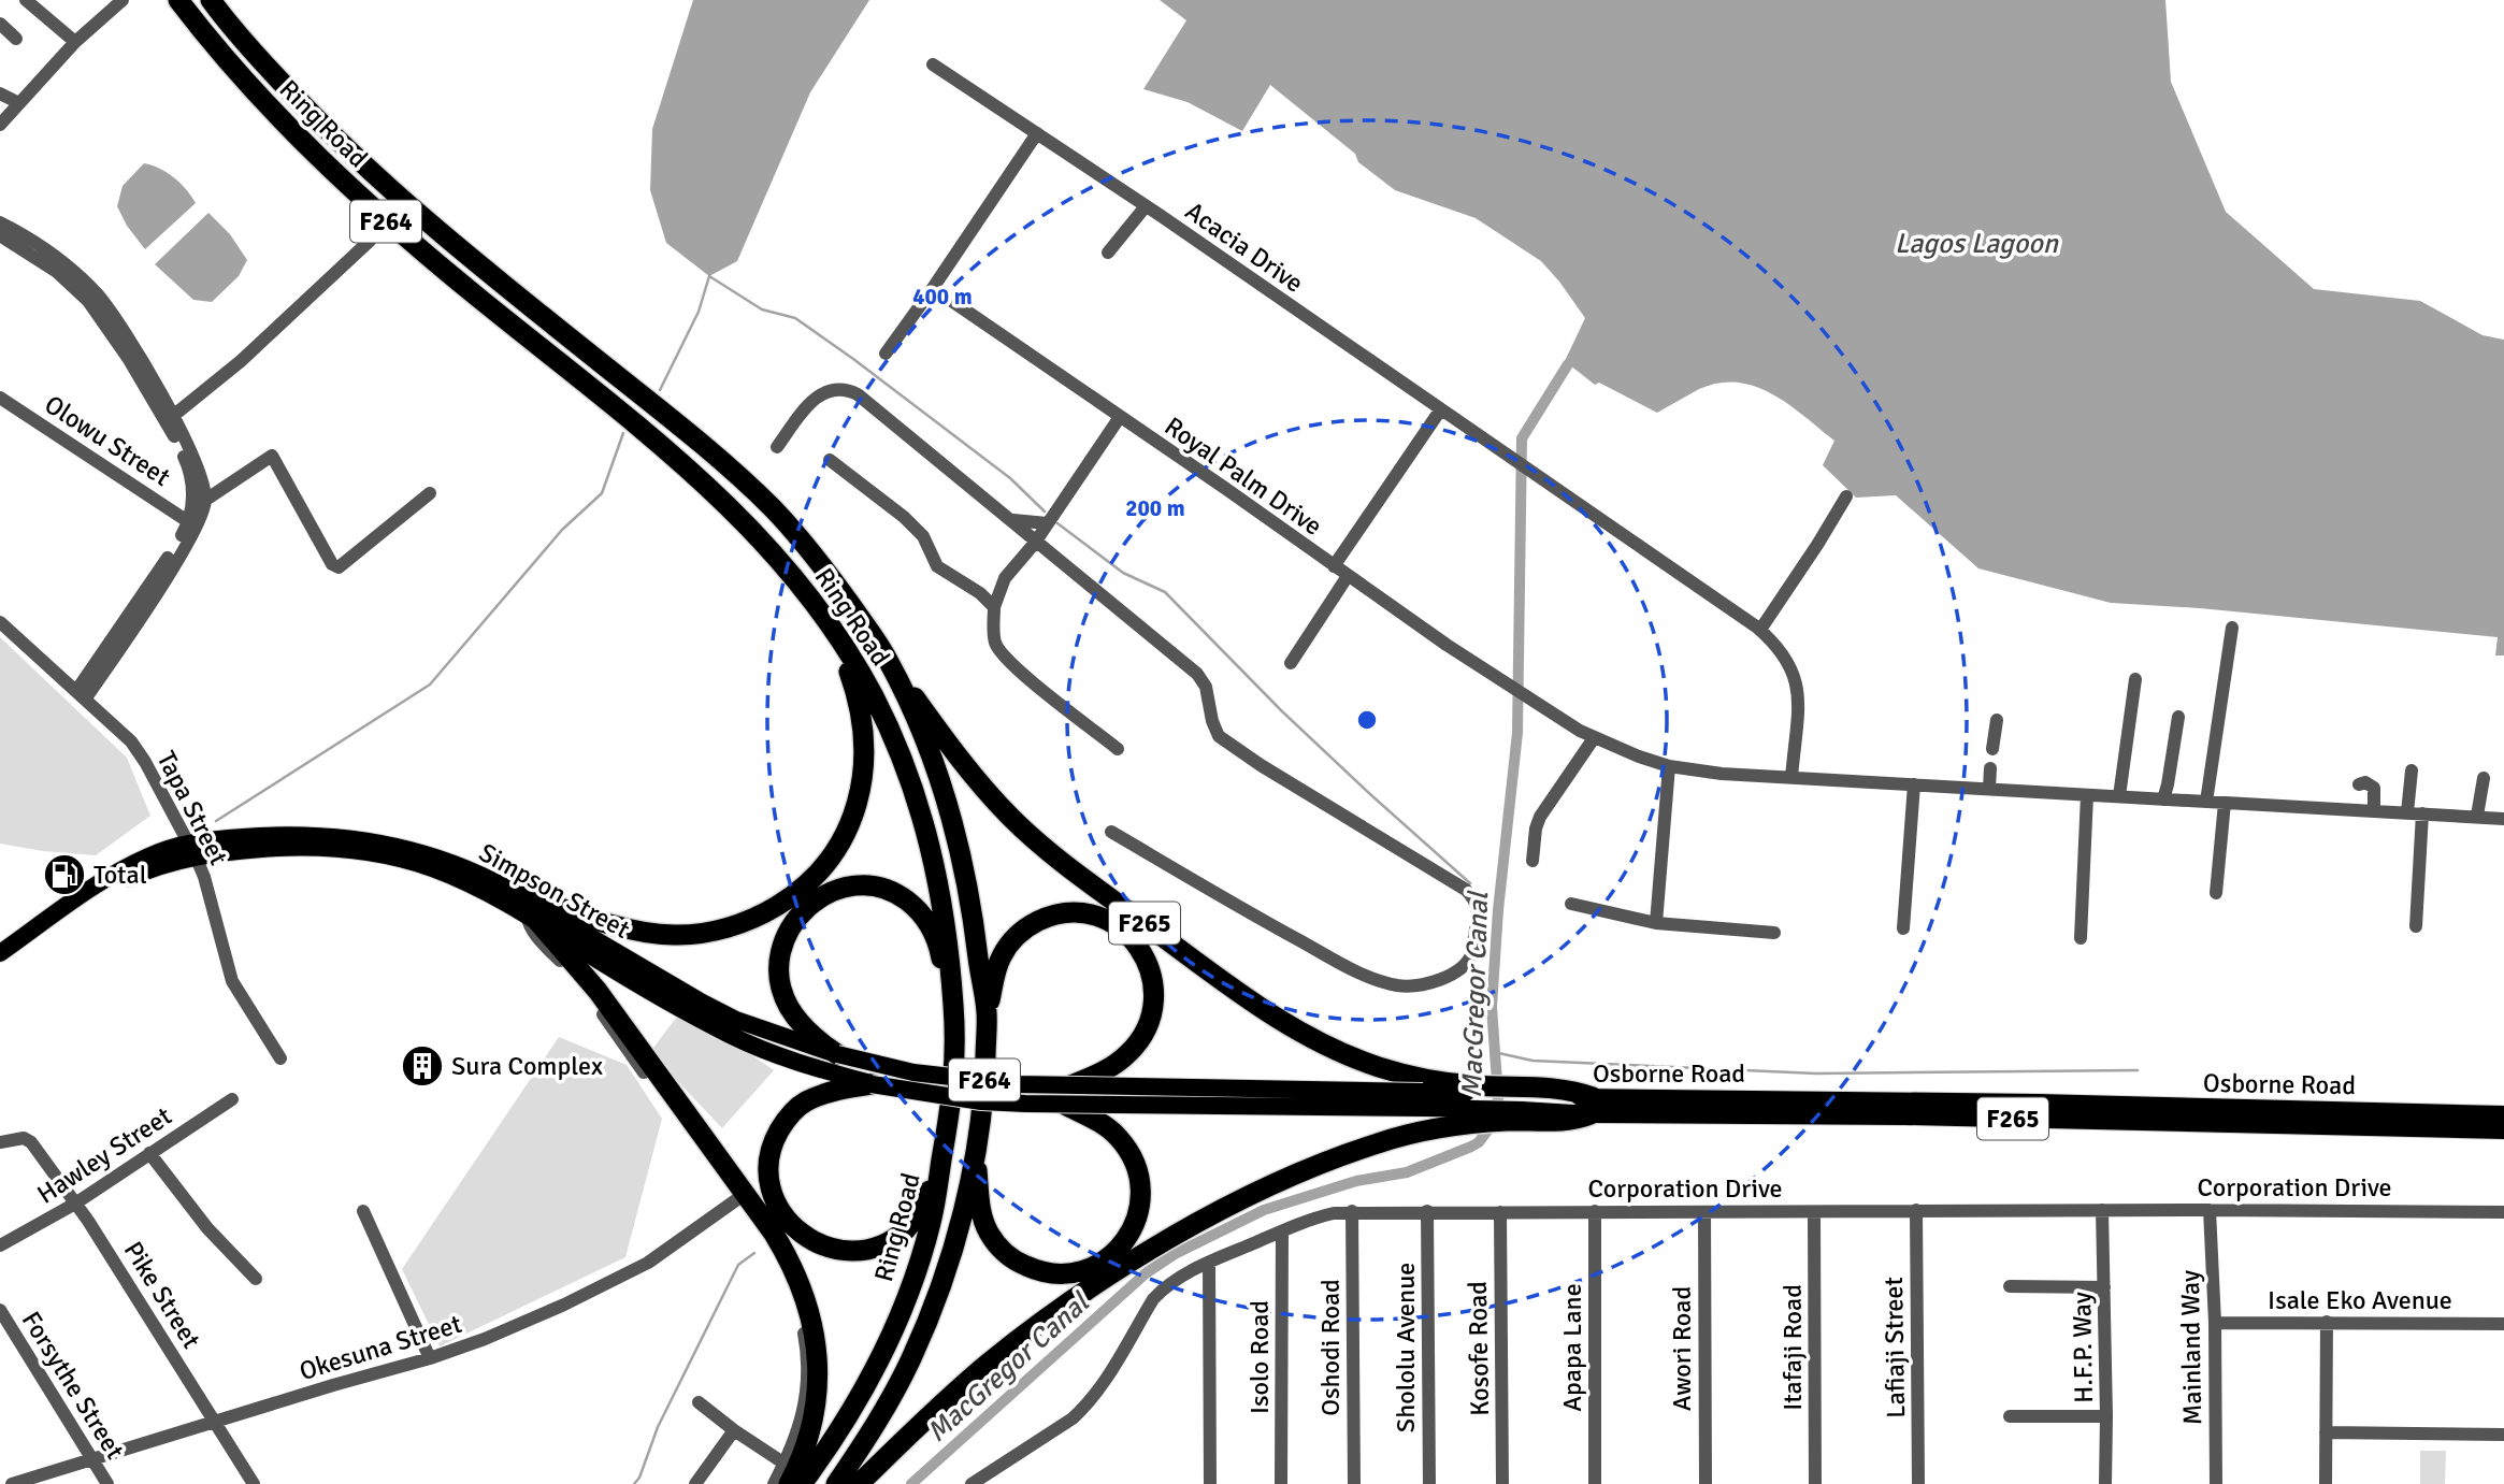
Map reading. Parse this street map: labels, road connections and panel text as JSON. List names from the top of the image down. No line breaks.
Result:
{"streets":{"highway":["Ring Road","F264","F265"],"main road":["Simpson Street","Osborne Road"],"street":["Acacia Drive","Olowu Street","Royal Palm Drive","Tapa Street","Hawley Street","Corporation Drive","Pike Street","Isale Eko Avenue","Okesuna Street","Oshodi Road","Shololu Avenue","Apapa Lane","Itafaji Road","Lafiaji Street","H.F.P. Way","Mainland Way","Kosofe Road","Awori Road","Isolo Road","Forsythe Street"]},"crossings":[["Ring Road","F265"],["Acacia Drive","Royal Palm Drive"],["Tapa Street","Simpson Street"],["F265","Osborne Road"],["Hawley Street","Pike Street"],["Corporation Drive","Oshodi Road"],["Corporation Drive","Shololu Avenue"],["Corporation Drive","Apapa Lane"],["Corporation Drive","Itafaji Road"],["Corporation Drive","Lafiaji Street"],["Corporation Drive","H.F.P. Way"],["Corporation Drive","Mainland Way"],["Corporation Drive","Kosofe Road"],["Corporation Drive","Awori Road"],["Corporation Drive","Isolo Road"],["Pike Street","Okesuna Street"],["Isale Eko Avenue","Mainland Way"],["Okesuna Street","Forsythe Street"]],"water":["Lagos Lagoon","MacGregor Canal"],"places":{"fuel station":["Total"],"building":["Sura Complex"]},"rings":["400 m","200 m"]}
